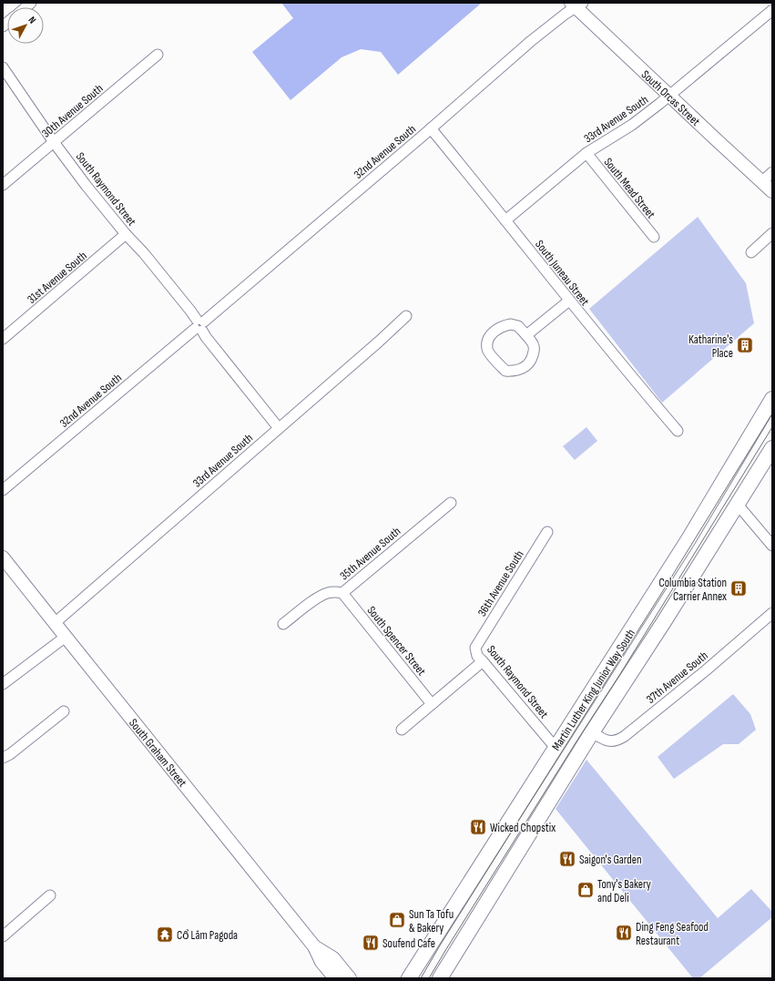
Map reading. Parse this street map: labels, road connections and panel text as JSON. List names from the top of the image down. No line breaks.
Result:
{"streets":{"main road":["Martin Luther King Junior Way South"],"street":["South Orcas Street","30th Avenue South","33rd Avenue South","32nd Avenue South","South Mead Street","South Raymond Street","South Juneau Street","31st Avenue South","35th Avenue South","36th Avenue South","South Spencer Street","37th Avenue South","South Graham Street"]},"crossings":[["South Orcas Street","33rd Avenue South"],["South Orcas Street","32nd Avenue South"],["30th Avenue South","South Raymond Street"],["33rd Avenue South","South Mead Street"],["33rd Avenue South","South Raymond Street"],["33rd Avenue South","South Juneau Street"],["33rd Avenue South","South Graham Street"],["32nd Avenue South","South Raymond Street"],["32nd Avenue South","South Juneau Street"],["South Raymond Street","31st Avenue South"],["South Raymond Street","36th Avenue South"],["South Raymond Street","Martin Luther King Junior Way South"],["35th Avenue South","South Spencer Street"],["37th Avenue South","Martin Luther King Junior Way South"]],"places":{"building":["Katharine's Place","Columbia Station Carrier Annex"],"restaurant":["Wicked Chopstix","Saigon's Garden","Ding Feng Seafood Restaurant","Soufend Cafe"],"shop":["Tony's Bakery and Deli","Sun Ta Tofu & Bakery"],"temple":["Cổ Lâm Pagoda"]},"north":"top right"}
